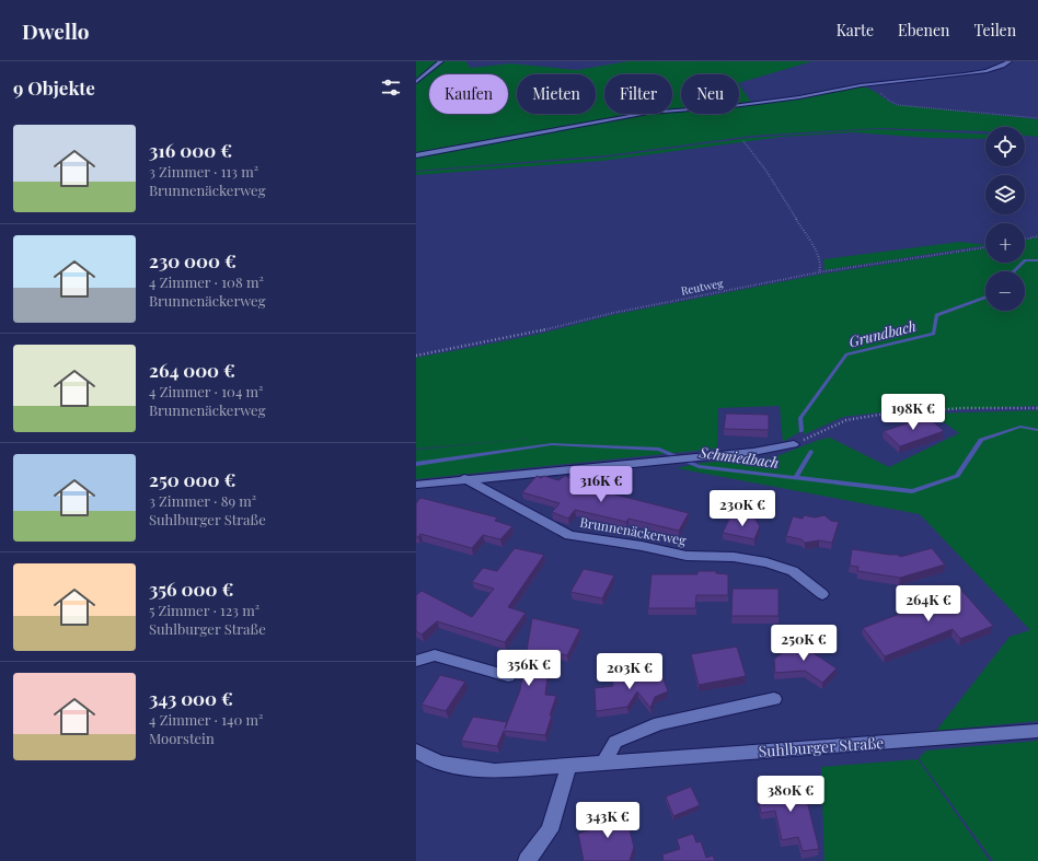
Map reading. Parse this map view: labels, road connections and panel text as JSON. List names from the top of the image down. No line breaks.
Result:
{"streets":{"street":["Brunnenäckerweg","Suhlburger Straße"],"path":["Reutweg"]},"water":["Grundbach","Schmiedbach"],"page":{"header":"Dwello","nav":["Karte","Ebenen","Teilen"],"heading":"9 Objekte","chip":["Kaufen","Mieten","Filter","Neu"],"list":[{"name":"316 000 €","note":"3 Zimmer · 113 m² · Brunnenäckerweg"},{"name":"230 000 €","note":"4 Zimmer · 108 m² · Brunnenäckerweg"},{"name":"264 000 €","note":"4 Zimmer · 104 m² · Brunnenäckerweg"},{"name":"250 000 €","note":"3 Zimmer · 89 m² · Suhlburger Straße"},{"name":"356 000 €","note":"5 Zimmer · 123 m² · Suhlburger Straße"},{"name":"343 000 €","note":"4 Zimmer · 140 m² · Moorstein"}],"map_buttons":["+","−"],"price":["198K €","316K €","230K €","264K €","250K €","356K €","203K €","380K €","343K €"]}}
